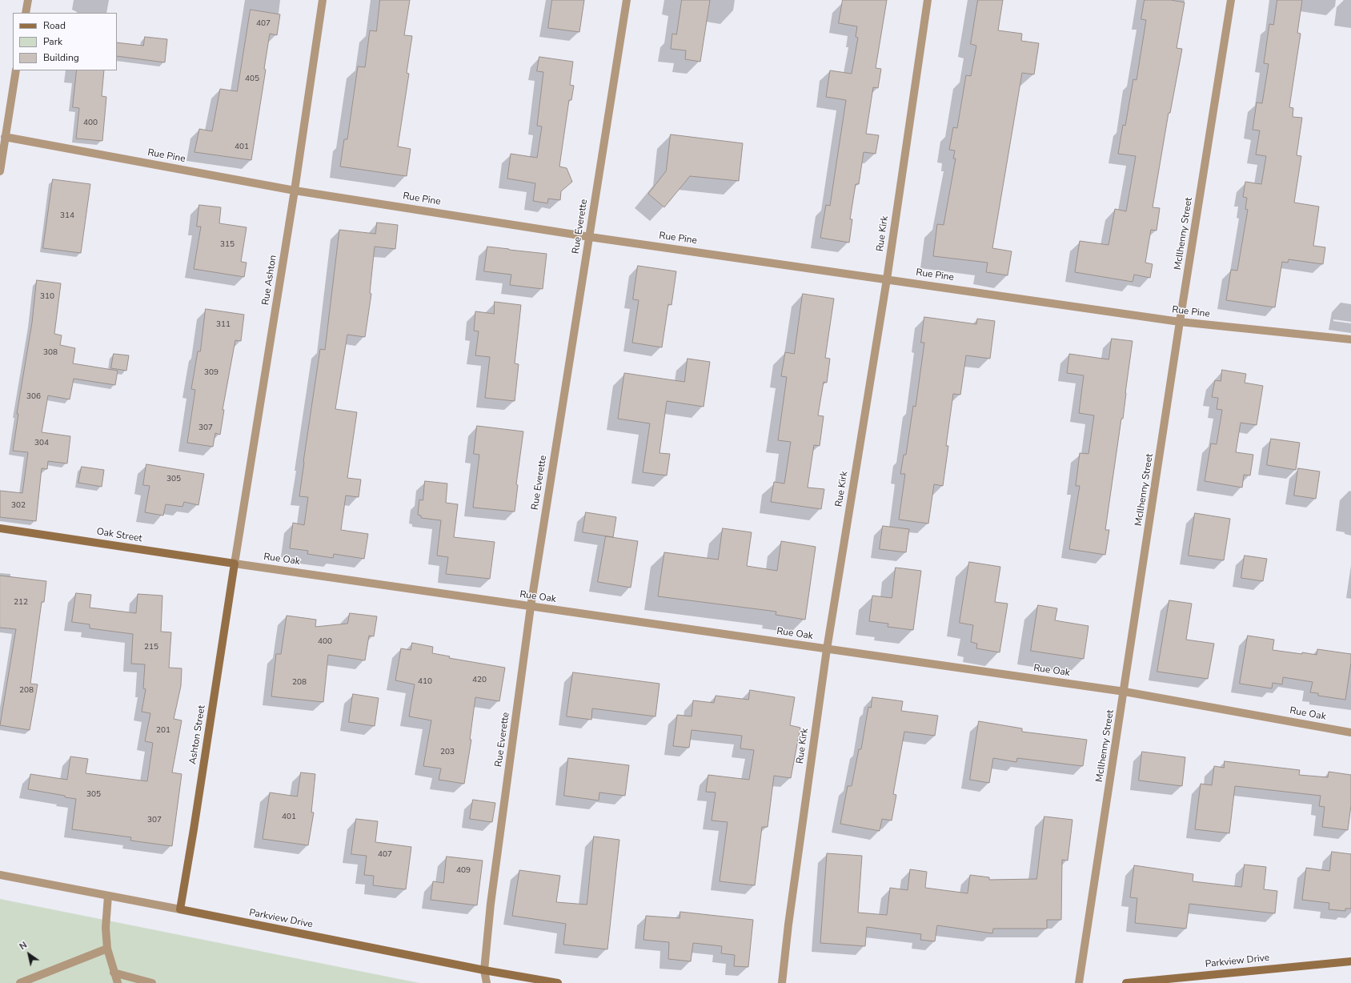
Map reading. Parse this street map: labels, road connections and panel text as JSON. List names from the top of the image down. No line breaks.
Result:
{"streets":{"main road":["Oak Street","Ashton Street","Parkview Drive"],"street":["Rue Pine","Rue Everette","Rue Kirk","McIlhenny Street","Rue Ashton","Rue Oak"]},"crossings":[["Rue Pine","Rue Everette"],["Rue Pine","Rue Kirk"],["Rue Pine","McIlhenny Street"],["Rue Pine","Rue Ashton"],["Rue Everette","Rue Oak"],["Rue Everette","Parkview Drive"],["Rue Kirk","Rue Oak"],["McIlhenny Street","Rue Oak"],["Rue Ashton","Oak Street"],["Rue Ashton","Rue Oak"],["Rue Ashton","Ashton Street"],["Oak Street","Rue Oak"],["Oak Street","Ashton Street"],["Rue Oak","Ashton Street"],["Ashton Street","Parkview Drive"]],"house_numbers":["407","405","400","401","314","315","310","311","308","309","306","307","304","305","302","212","400","215","420","410","208","208","201","203","305","401","307","407","409"],"legend":["Road","Park","Building"],"north":"top left"}
